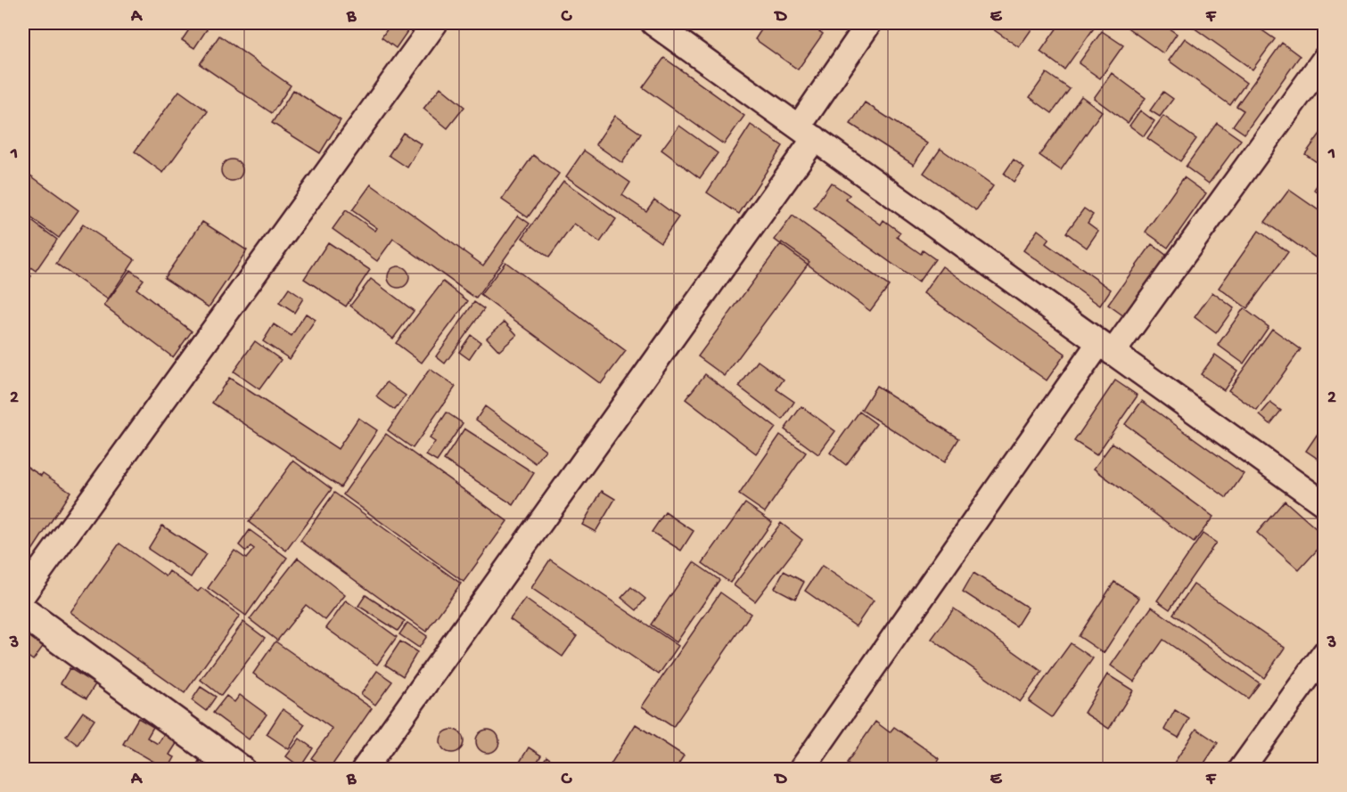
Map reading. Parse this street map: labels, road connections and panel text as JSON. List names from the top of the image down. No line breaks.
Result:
{"grid":{"columns":["A","B","C","D","E","F"],"rows":["1","2","3"]}}
